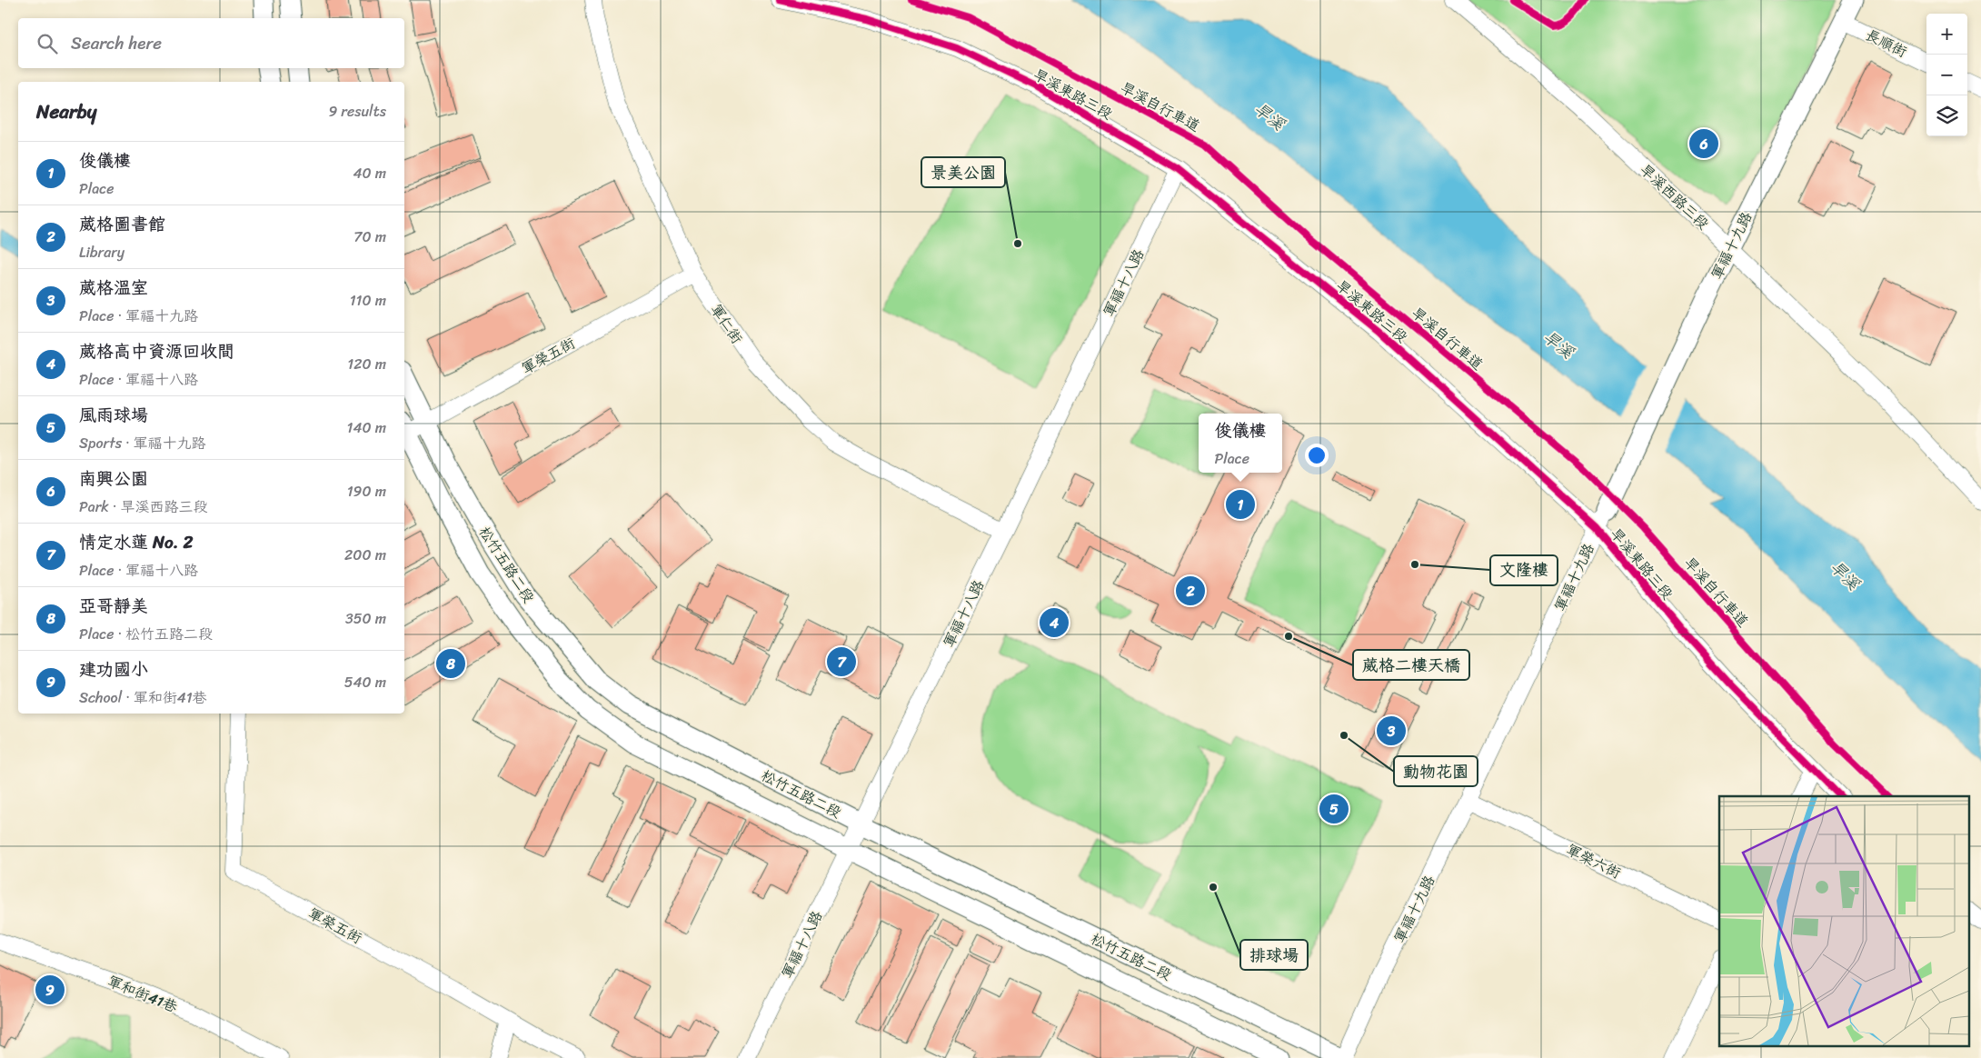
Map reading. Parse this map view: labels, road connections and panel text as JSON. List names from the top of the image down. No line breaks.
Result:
{"streets":{"street":["長順街","旱溪東路三段","旱溪西路三段","軍福十九路","軍福十八路","軍仁街","軍榮五街","松竹五路二段","軍榮六街","軍和街41巷"],"cycle path":["旱溪自行車道"]},"crossings":[["長順街","軍福十九路"],["旱溪東路三段","軍福十九路"],["旱溪東路三段","軍福十八路"],["旱溪西路三段","軍福十九路"],["軍福十九路","松竹五路二段"],["軍福十九路","軍榮六街"],["軍福十八路","軍仁街"],["軍福十八路","松竹五路二段"],["軍仁街","軍榮五街"],["軍榮五街","松竹五路二段"]],"water":["旱溪"],"places":["景美公園","文隆樓","葳格二樓天橋","動物花園","排球場"],"page":{"map_buttons":["+","−"],"search":"Search here","heading":["Nearby","9 results"],"pins":["6","1","2","4","7","8","3","5","9"],"list":[{"mark":"1","name":"俊儀樓","note":"Place","value":"40 m"},{"mark":"2","name":"葳格圖書館","note":"Library","value":"70 m"},{"mark":"3","name":"葳格溫室","note":"Place · 軍福十九路","value":"110 m"},{"mark":"4","name":"葳格高中資源回收間","note":"Place · 軍福十八路","value":"120 m"},{"mark":"5","name":"風雨球場","note":"Sports · 軍福十九路","value":"140 m"},{"mark":"6","name":"南興公園","note":"Park · 旱溪西路三段","value":"190 m"},{"mark":"7","name":"情定水蓮 No. 2","note":"Place · 軍福十八路","value":"200 m"},{"mark":"8","name":"亞哥靜美","note":"Place · 松竹五路二段","value":"350 m"},{"mark":"9","name":"建功國小","note":"School · 軍和街41巷","value":"540 m"}],"popup":["俊儀樓","Place"]}}
